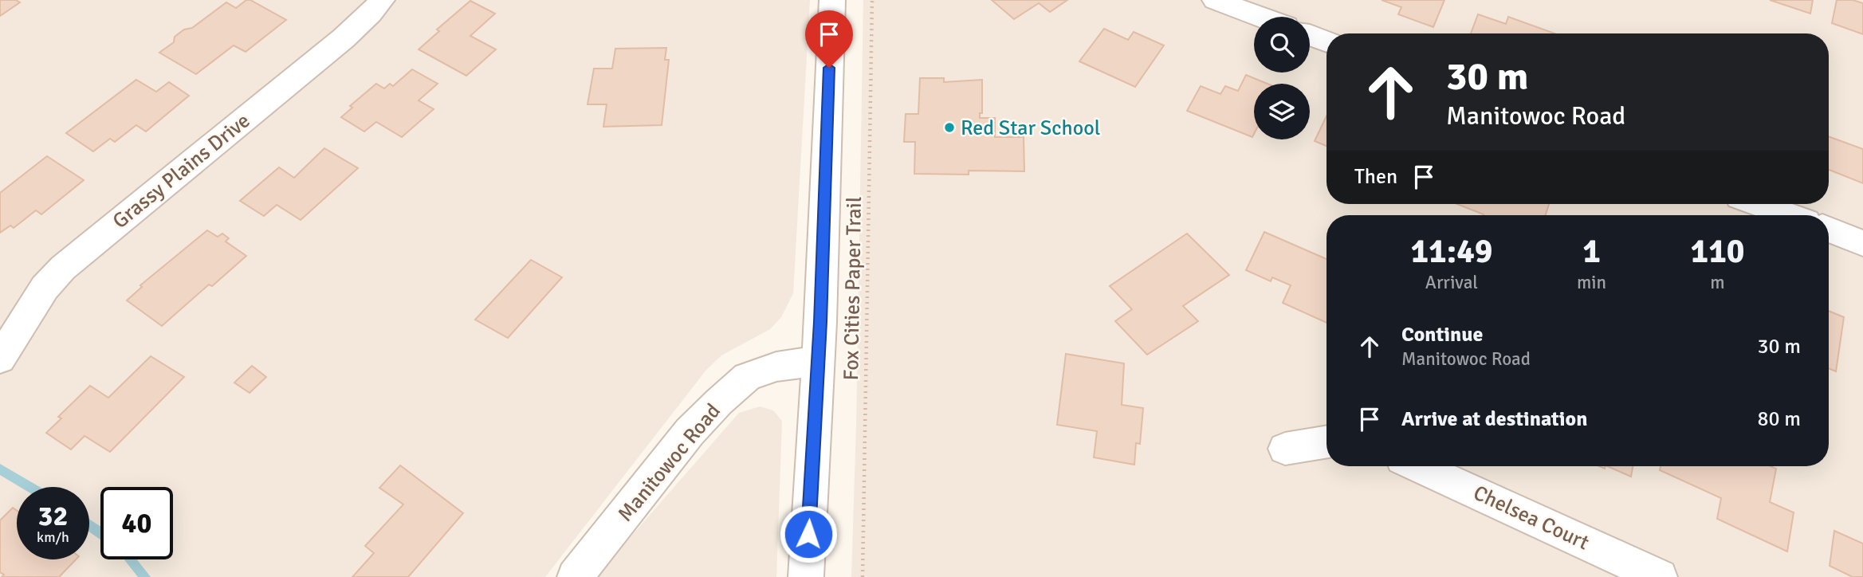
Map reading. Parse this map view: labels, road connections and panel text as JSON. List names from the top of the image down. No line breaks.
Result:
{"streets":{"street":["Grassy Plains Drive","Manitowoc Road","Chelsea Court"],"path":["Fox Cities Paper Trail"]},"places":["Red Star School"],"page":{"turn":["30 m","Manitowoc Road"],"then":"Then","eta":["11:49","Arrival","1","min","110","m"],"list":[{"name":"Continue","note":"Manitowoc Road","value":"30 m"},{"name":"Arrive at destination","value":"80 m"}],"speed":"32 km/h","limit":"40"}}
